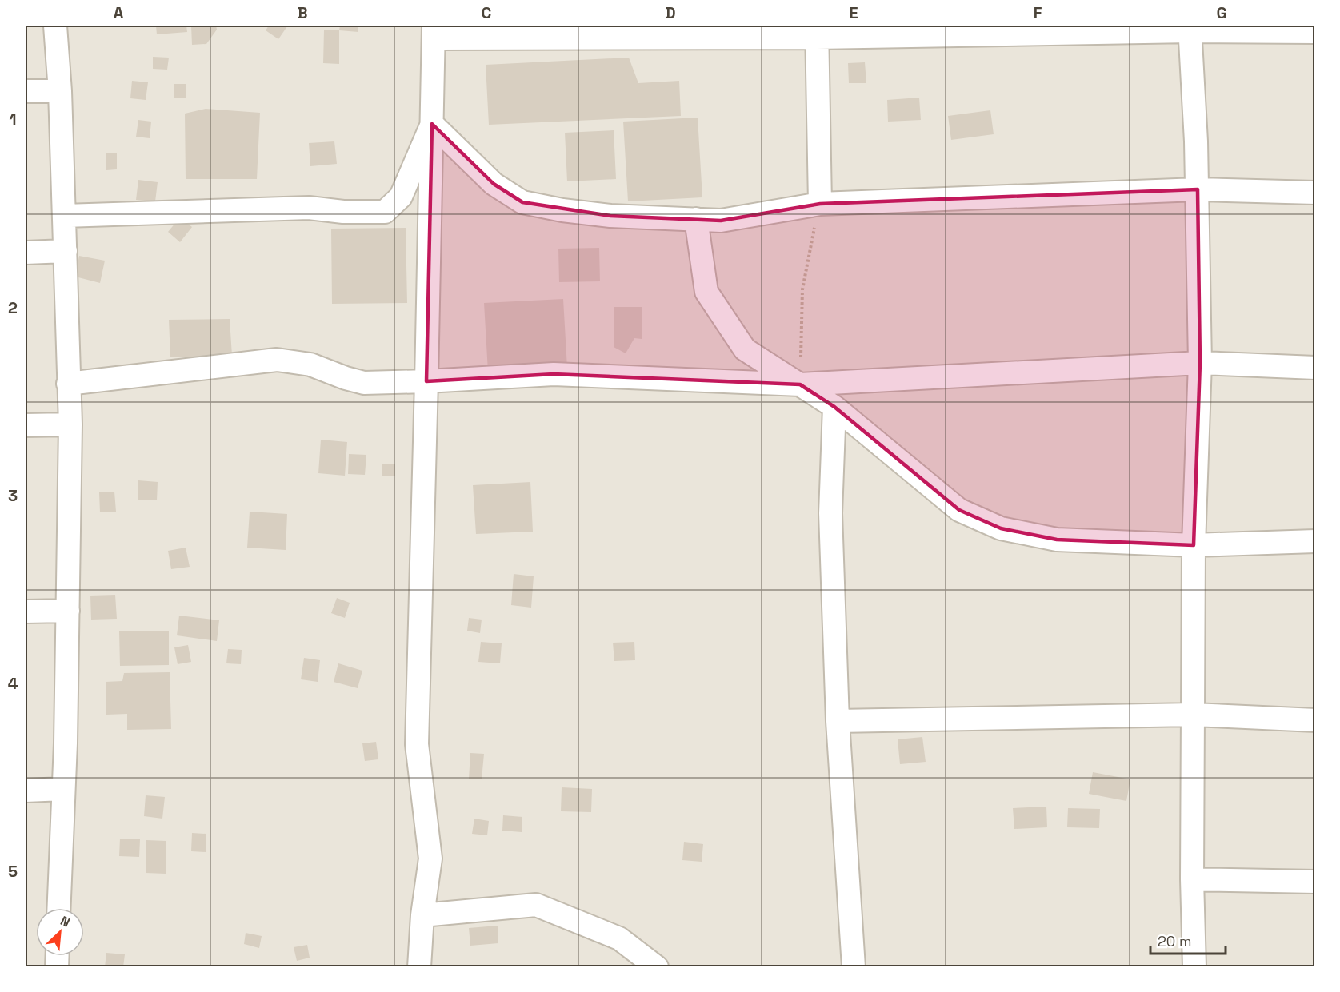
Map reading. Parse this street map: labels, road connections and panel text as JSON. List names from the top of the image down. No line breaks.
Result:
{"scale_bar":"20 m","north":"top right","grid":{"columns":["A","B","C","D","E","F","G"],"rows":["1","2","3","4","5"]}}
